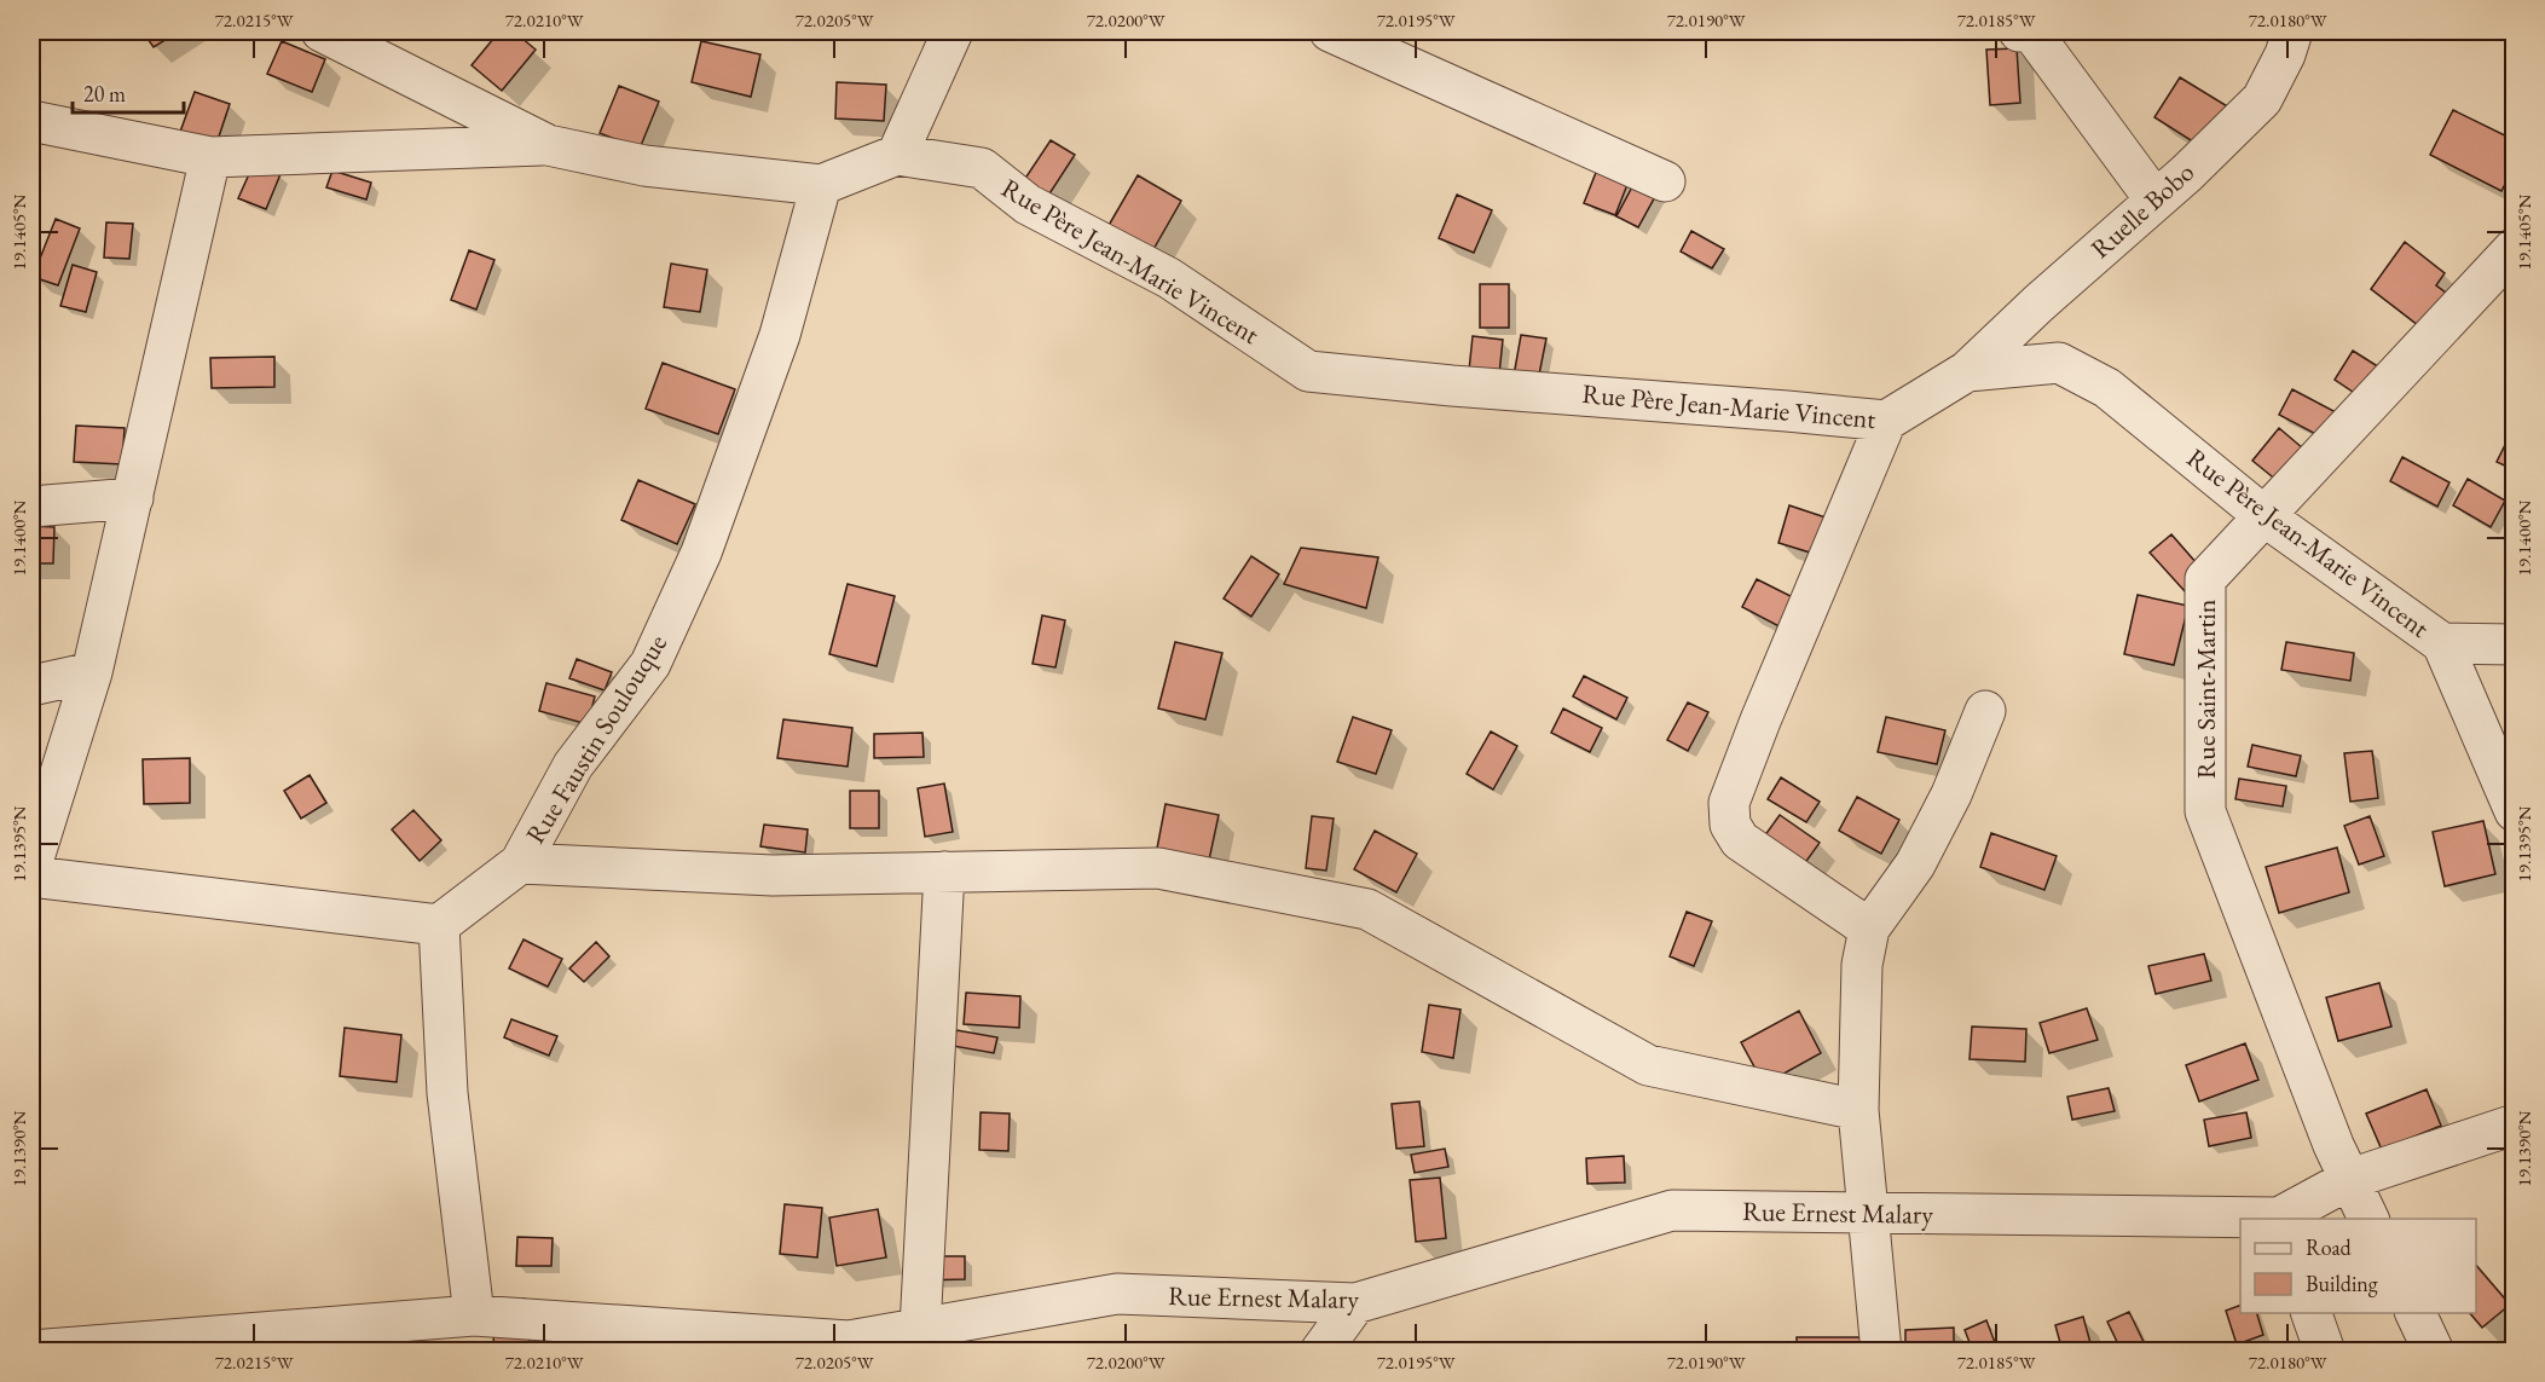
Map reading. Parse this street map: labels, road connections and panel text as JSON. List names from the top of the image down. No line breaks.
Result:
{"streets":{"street":["Ruelle Bobo","Rue Père Jean-Marie Vincent","Rue Saint-Martin","Rue Faustin Soulouque","Rue Ernest Malary"]},"crossings":[["Ruelle Bobo","Rue Père Jean-Marie Vincent"],["Rue Père Jean-Marie Vincent","Rue Saint-Martin"],["Rue Saint-Martin","Rue Ernest Malary"]],"legend":["Road","Building"],"scale_bar":"20 m","coordinates":["72.0215°W","72.0210°W","72.0205°W","72.0200°W","72.0195°W","72.0190°W","72.0185°W","72.0180°W","19.1405°N","19.1400°N","19.1395°N","19.1390°N"]}
